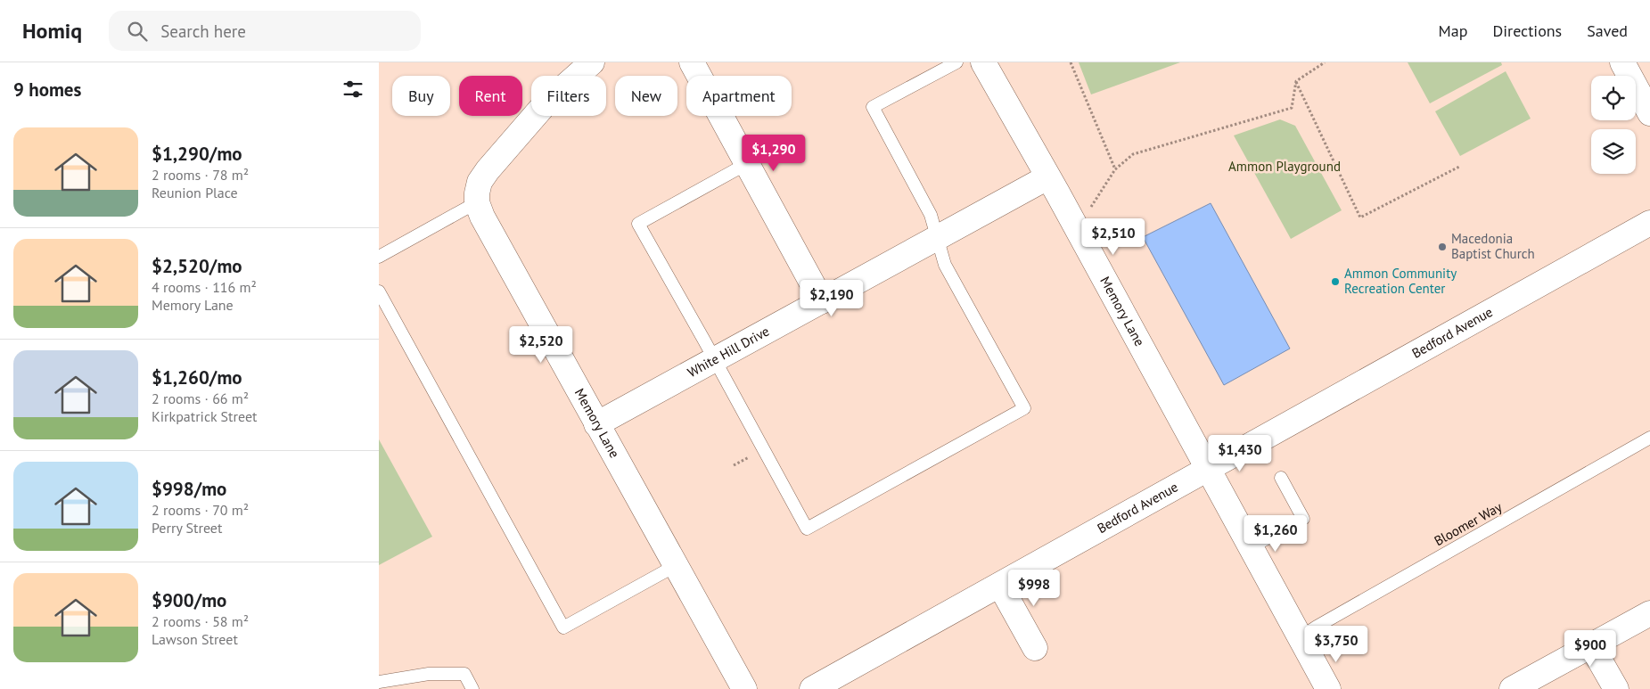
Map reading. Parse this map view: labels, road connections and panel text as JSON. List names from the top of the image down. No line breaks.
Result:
{"streets":{"street":["Memory Lane","Bedford Avenue","White Hill Drive"],"lane":["Bloomer Way"]},"crossings":[["Memory Lane","Bedford Avenue"],["Memory Lane","White Hill Drive"],["Memory Lane","Bloomer Way"]],"parks":["Ammon Playground"],"places":["Macedonia Baptist Church","Ammon Community Recreation Center"],"page":{"header":"Homiq","search":"Search here","nav":["Map","Directions","Saved"],"heading":"9 homes","chip":["Buy","Rent","Filters","New","Apartment"],"list":[{"name":"$1,290/mo","note":"2 rooms · 78 m² · Reunion Place"},{"name":"$2,520/mo","note":"4 rooms · 116 m² · Memory Lane"},{"name":"$1,260/mo","note":"2 rooms · 66 m² · Kirkpatrick Street"},{"name":"$998/mo","note":"2 rooms · 70 m² · Perry Street"},{"name":"$900/mo","note":"2 rooms · 58 m² · Lawson Street"}],"price":["$1,290","$2,510","$2,190","$2,520","$1,430","$1,260","$998","$3,750","$900"]}}
